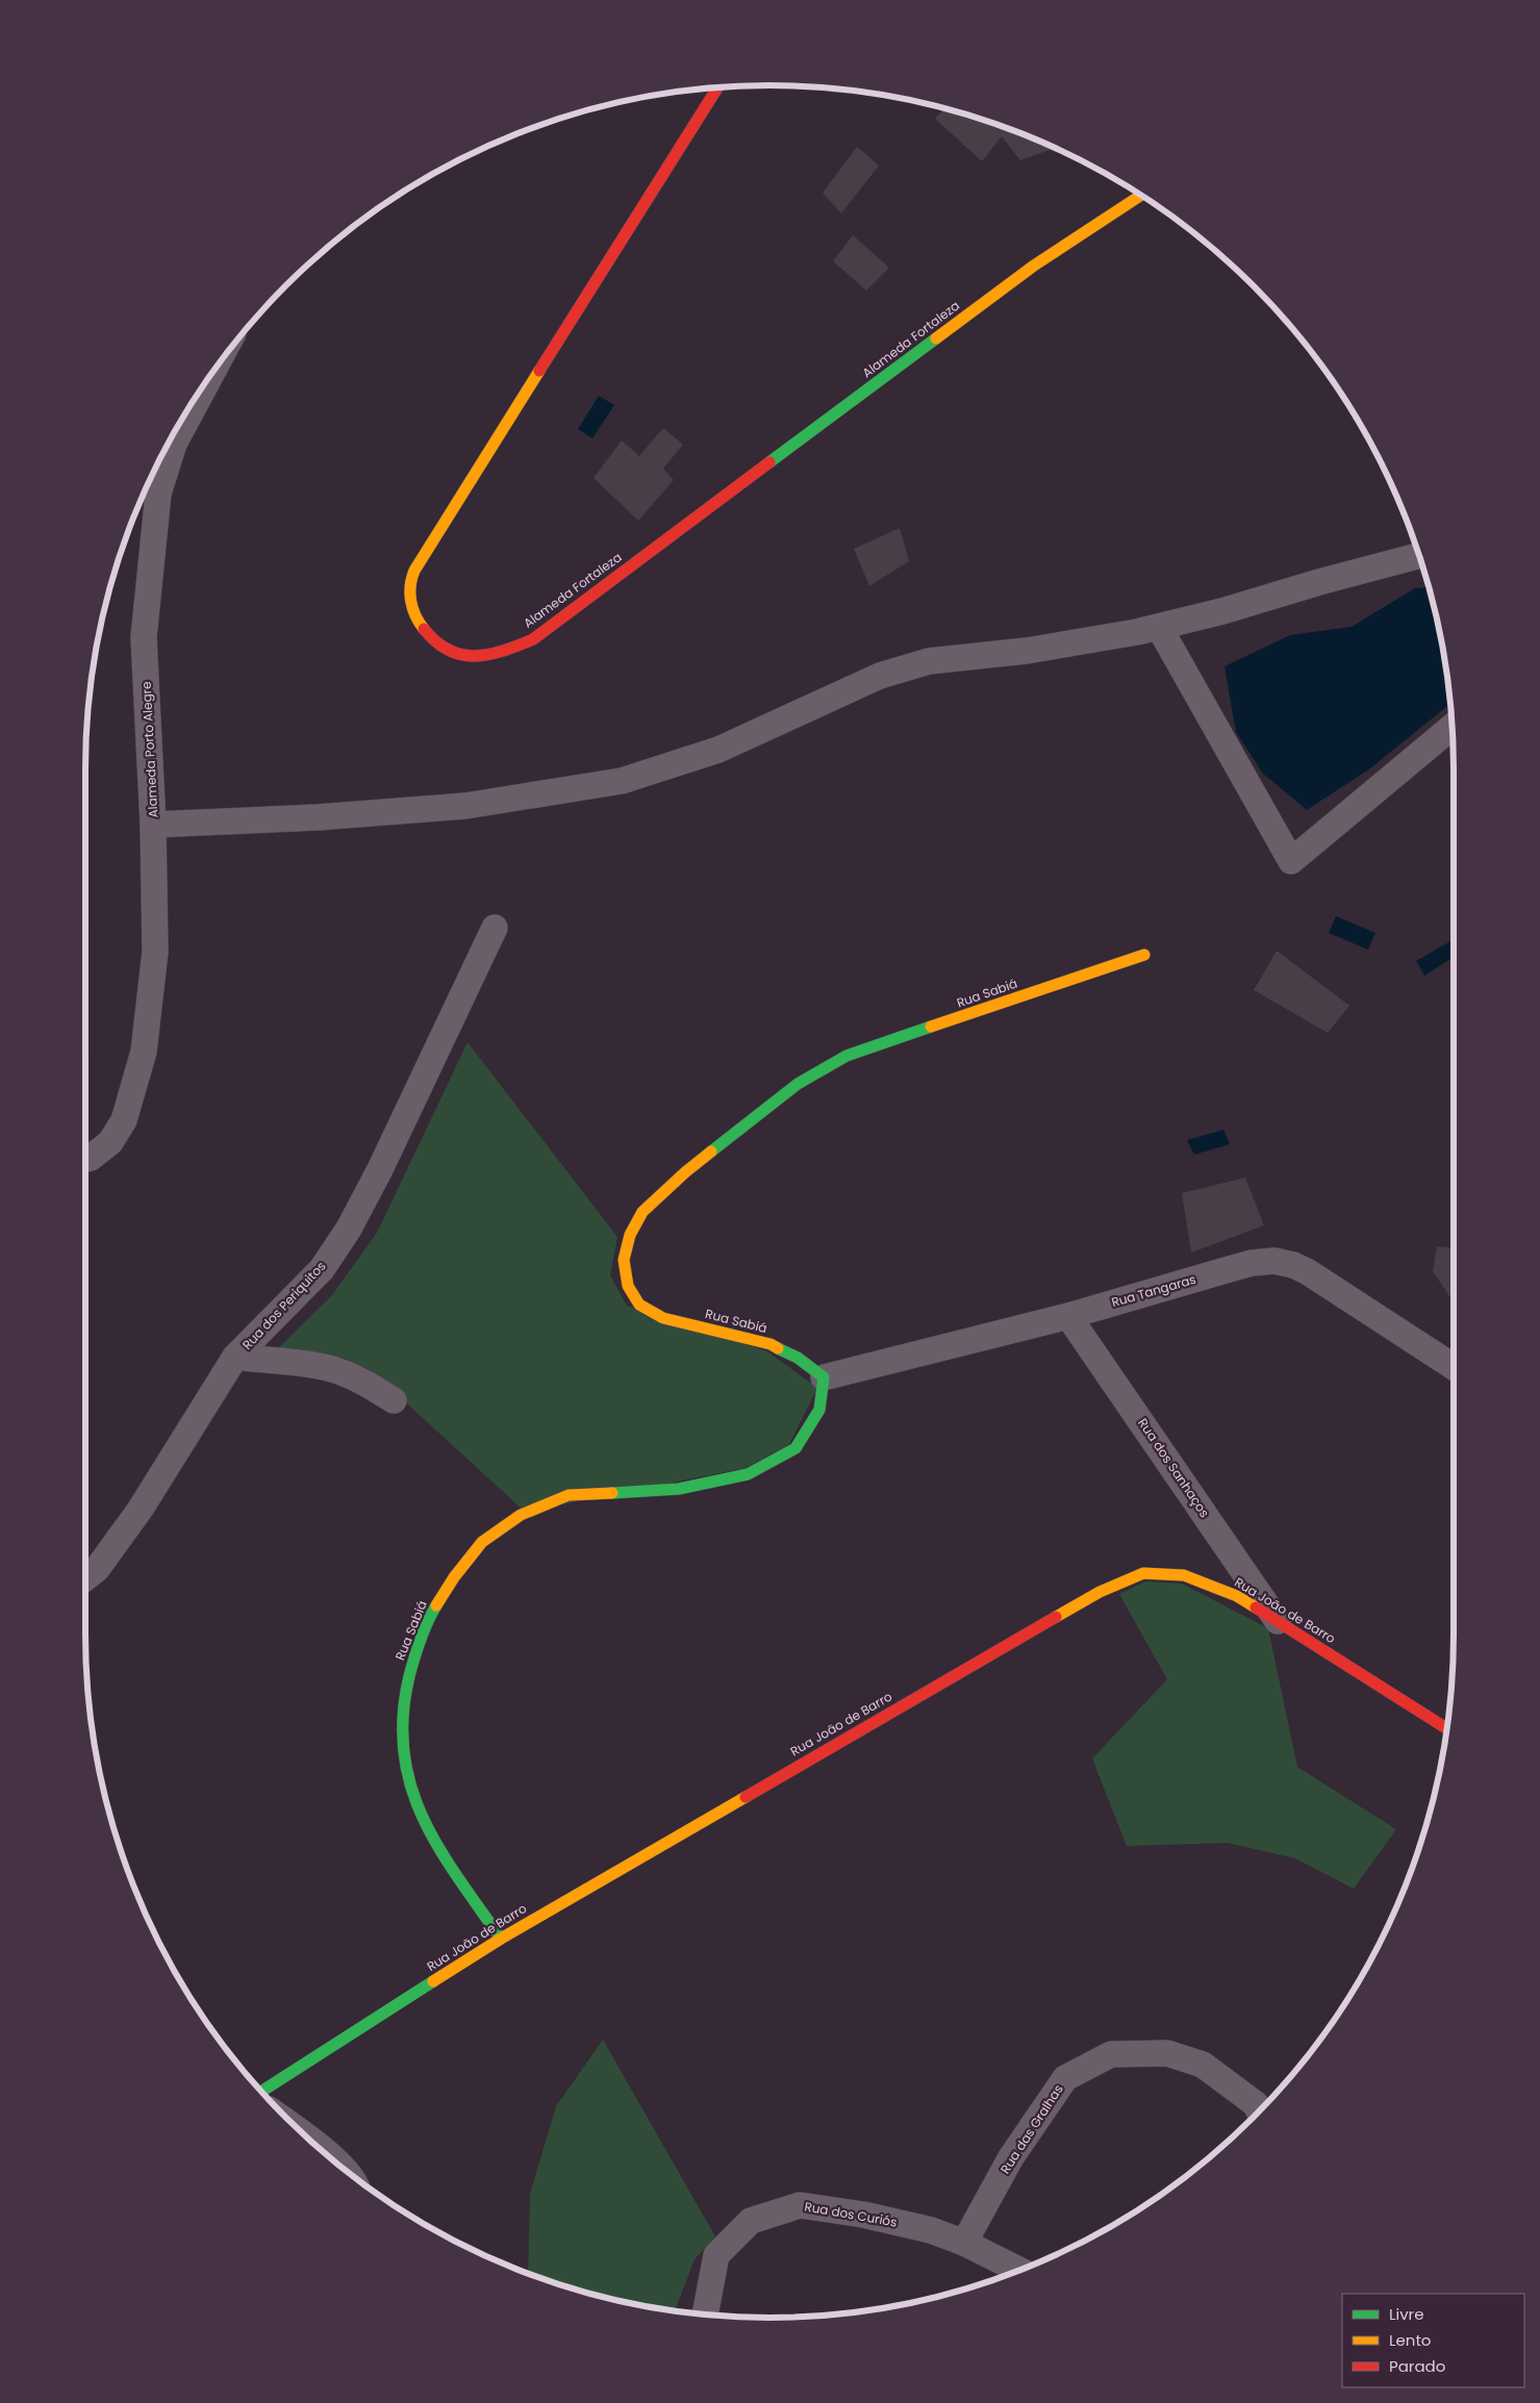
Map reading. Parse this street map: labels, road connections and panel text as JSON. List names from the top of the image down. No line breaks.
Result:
{"streets":{"street":["Alameda Fortaleza","Alameda Porto Alegre","Rua Sabiá","Rua Tangaras","Rua dos Periquitos","Rua dos Sanhaços","Rua João de Barro","Rua das Gralhas","Rua dos Curiós"]},"crossings":[["Rua Sabiá","Rua Tangaras"],["Rua Sabiá","Rua João de Barro"],["Rua Tangaras","Rua dos Sanhaços"],["Rua dos Sanhaços","Rua João de Barro"],["Rua das Gralhas","Rua dos Curiós"]],"legend":["Livre","Lento","Parado"]}
